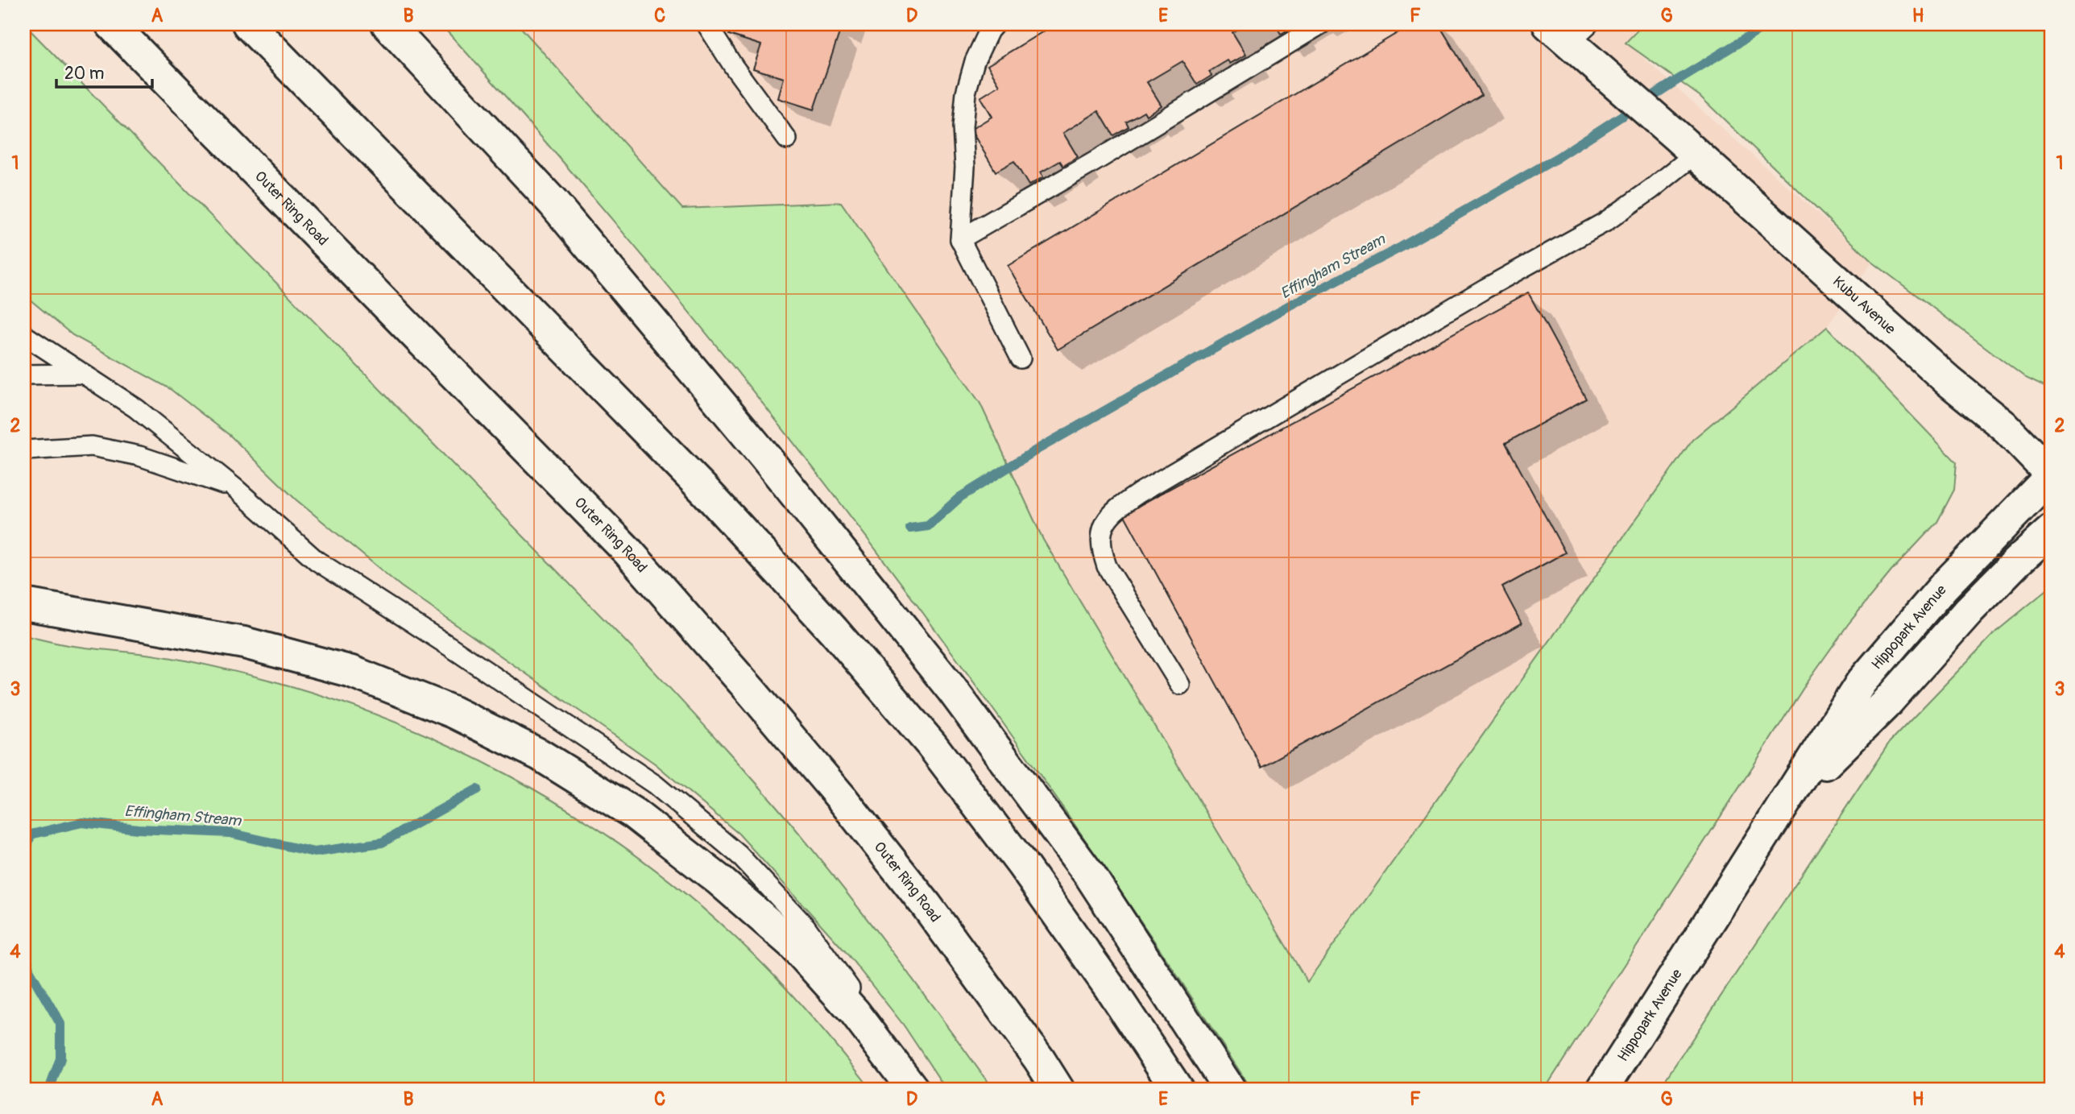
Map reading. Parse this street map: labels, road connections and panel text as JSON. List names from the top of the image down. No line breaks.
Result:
{"streets":{"main road":["Outer Ring Road","Kubu Avenue","Hippopark Avenue"]},"crossings":[["Kubu Avenue","Hippopark Avenue"]],"water":["Effingham Stream"],"scale_bar":"20 m","grid":{"columns":["A","B","C","D","E","F","G","H"],"rows":["1","2","3","4"]}}
